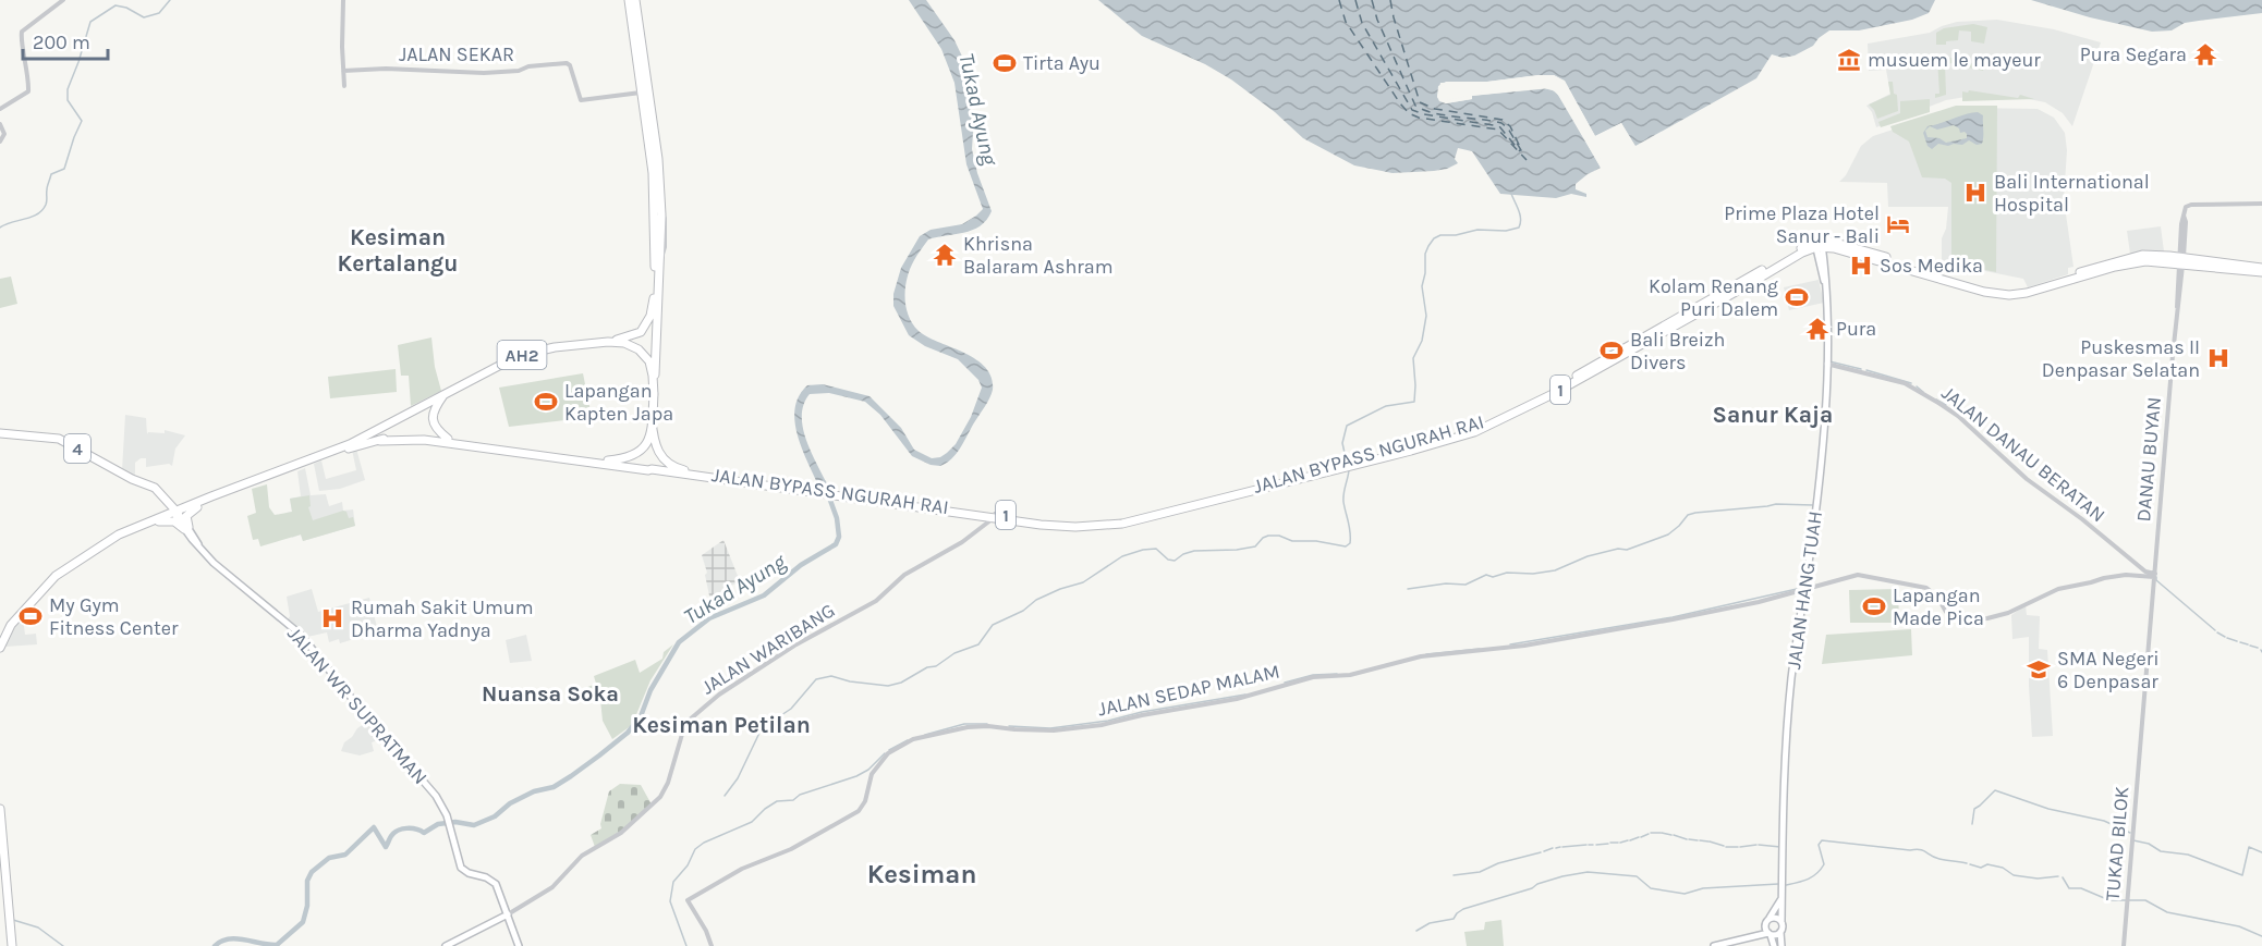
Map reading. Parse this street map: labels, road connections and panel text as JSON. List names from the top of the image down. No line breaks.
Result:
{"streets":{"highway":["AH2","1","4","JALAN BYPASS NGURAH RAI","JALAN WR SUPRATMAN"],"main road":["JALAN HANG TUAH"],"street":["JALAN SEKAR","JALAN DANAU BERATAN","DANAU BUYAN","JALAN WARIBANG","JALAN SEDAP MALAM","TUKAD BILOK"]},"crossings":[["4","JALAN BYPASS NGURAH RAI"],["4","JALAN WR SUPRATMAN"],["JALAN BYPASS NGURAH RAI","JALAN HANG TUAH"],["JALAN BYPASS NGURAH RAI","JALAN WARIBANG"],["JALAN BYPASS NGURAH RAI","JALAN WR SUPRATMAN"],["JALAN DANAU BERATAN","DANAU BUYAN"],["JALAN DANAU BERATAN","JALAN HANG TUAH"],["DANAU BUYAN","TUKAD BILOK"],["JALAN HANG TUAH","JALAN SEDAP MALAM"],["JALAN WARIBANG","JALAN WR SUPRATMAN"]],"districts":["Kesiman Kertalangu","Sanur Kaja","Nuansa Soka","Kesiman Petilan","Kesiman"],"water":["Tukad Ayung"],"places":{"temple":["Pura Segara","Khrisna Balaram Ashram","Pura"],"museum":["musuem le mayeur"],"sports":["Tirta Ayu","Kolam Renang Puri Dalem","Bali Breizh Divers","Lapangan Kapten Japa","Lapangan Made Pica","My Gym Fitness Center"],"hospital":["Bali International Hospital","Sos Medika","Puskesmas II Denpasar Selatan","Rumah Sakit Umum Dharma Yadnya"],"hotel":["Prime Plaza Hotel Sanur - Bali"],"school or university":["SMA Negeri 6 Denpasar"]},"scale_bar":"200 m"}
